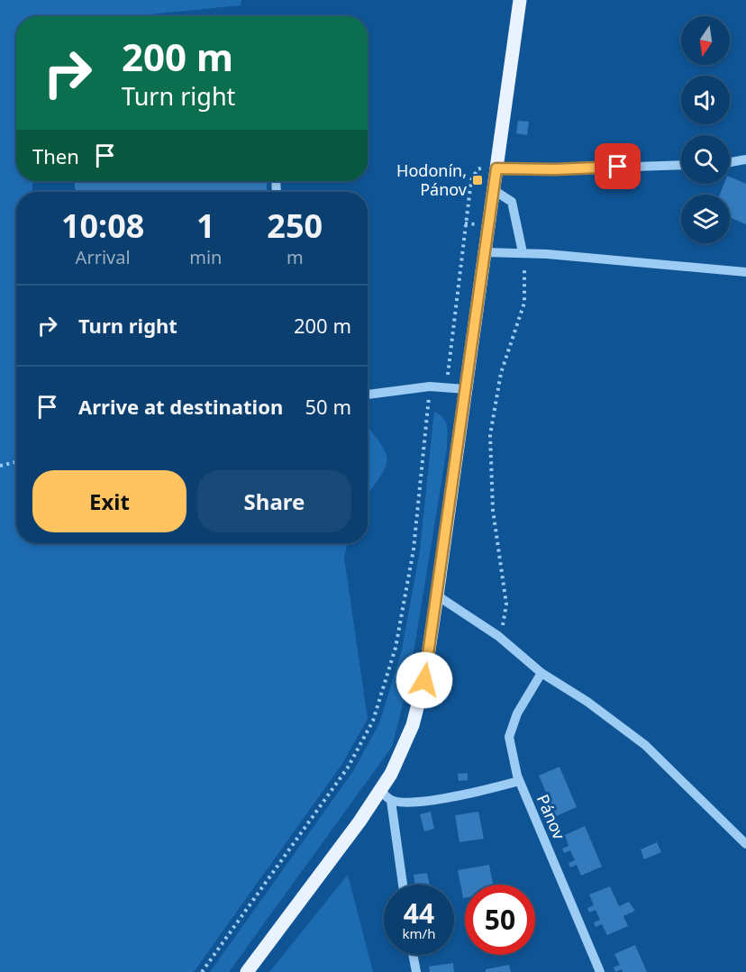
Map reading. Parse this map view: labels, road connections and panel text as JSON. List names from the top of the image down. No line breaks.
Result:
{"streets":{"street":["Pánov"]},"places":{"transit":["Hodonín, Pánov"]},"north":"bottom","page":{"turn":["200 m","Turn right"],"then":"Then","eta":["10:08","Arrival","1","min","250","m"],"list":[{"name":"Turn right","value":"200 m"},{"name":"Arrive at destination","value":"50 m"}],"buttons":["Exit","Share"],"speed":"44 km/h","limit":"50"}}
